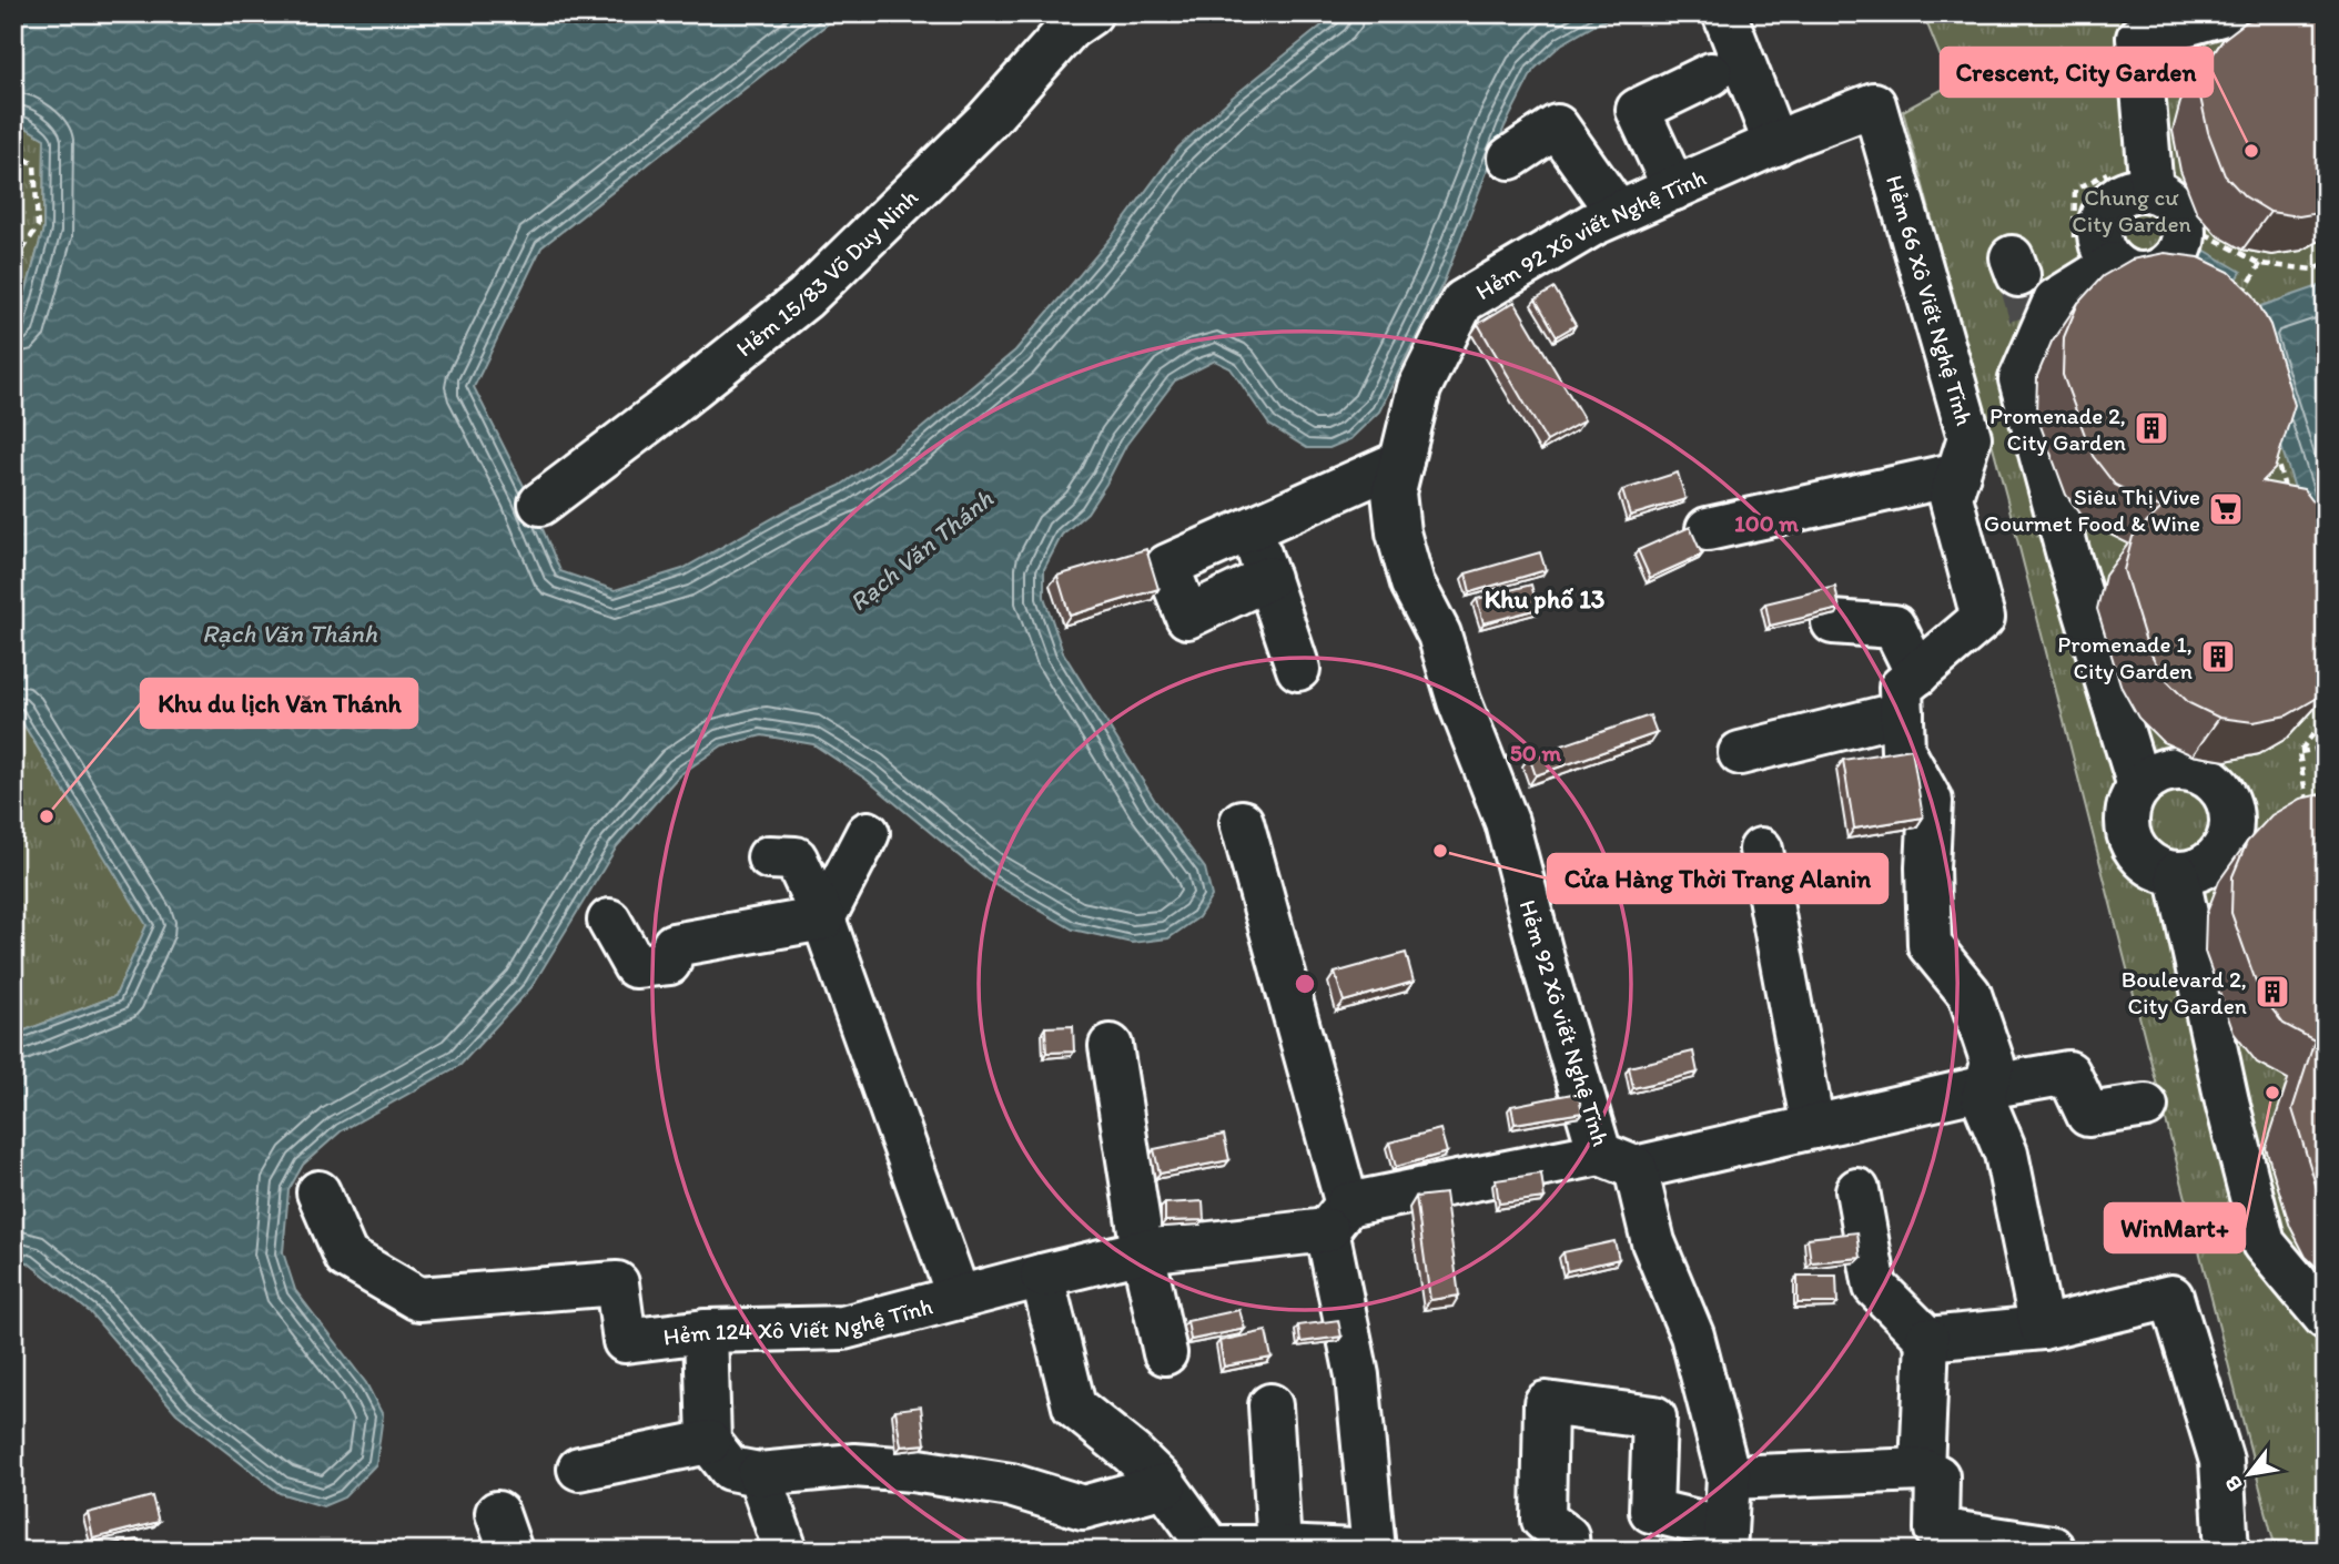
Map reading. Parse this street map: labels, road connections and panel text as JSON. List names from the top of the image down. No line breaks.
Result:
{"streets":{"street":["Hẻm 92 Xô viết Nghệ Tĩnh","Hẻm 15/83 Võ Duy Ninh","Hẻm 66 Xô Viết Nghệ Tĩnh","Hẻm 124 Xô Viết Nghệ Tĩnh"]},"crossings":[["Hẻm 92 Xô viết Nghệ Tĩnh","Hẻm 66 Xô Viết Nghệ Tĩnh"],["Hẻm 92 Xô viết Nghệ Tĩnh","Hẻm 124 Xô Viết Nghệ Tĩnh"],["Hẻm 66 Xô Viết Nghệ Tĩnh","Hẻm 124 Xô Viết Nghệ Tĩnh"]],"districts":["Khu phố 13"],"water":["Rạch Văn Thánh"],"parks":["Chung cư City Garden"],"places":{"other":["Crescent, City Garden","Khu du lịch Văn Thánh","Cửa Hàng Thời Trang Alanin","WinMart+"],"building":["Promenade 2, City Garden","Promenade 1, City Garden","Boulevard 2, City Garden"],"supermarket":["Siêu Thị Vive Gourmet Food & Wine"]},"north":"bottom left","rings":["100 m","50 m"]}
